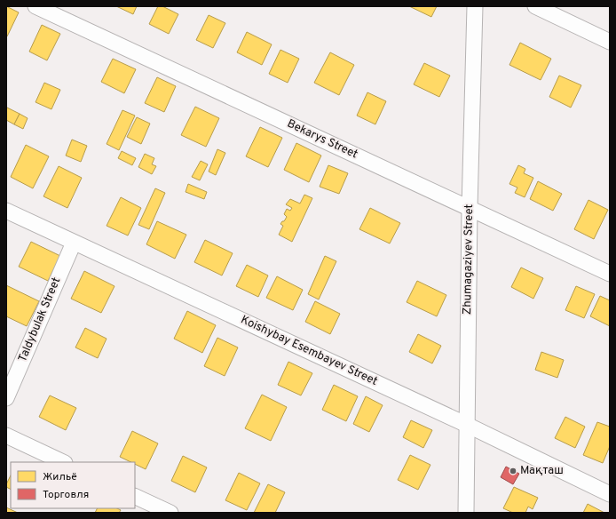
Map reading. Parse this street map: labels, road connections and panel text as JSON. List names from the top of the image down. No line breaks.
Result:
{"streets":{"street":["Bekarys Street","Zhumagaziyev Street","Taldybulak Street","Koishybay Esembayev Street"]},"crossings":[["Bekarys Street","Zhumagaziyev Street"],["Zhumagaziyev Street","Koishybay Esembayev Street"],["Taldybulak Street","Koishybay Esembayev Street"]],"places":["Мақташ"],"legend":["Жильё","Торговля"]}
